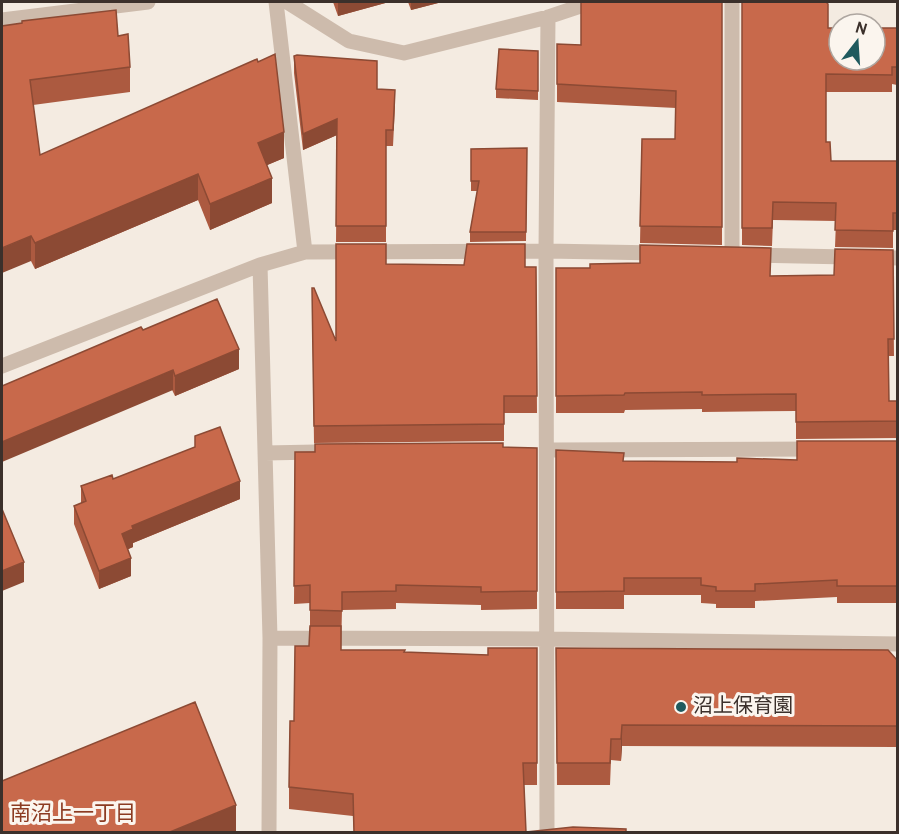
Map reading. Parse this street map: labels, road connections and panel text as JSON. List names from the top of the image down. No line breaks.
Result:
{"districts":["南沼上一丁目"],"places":["沼上保育園"],"north":"top"}
